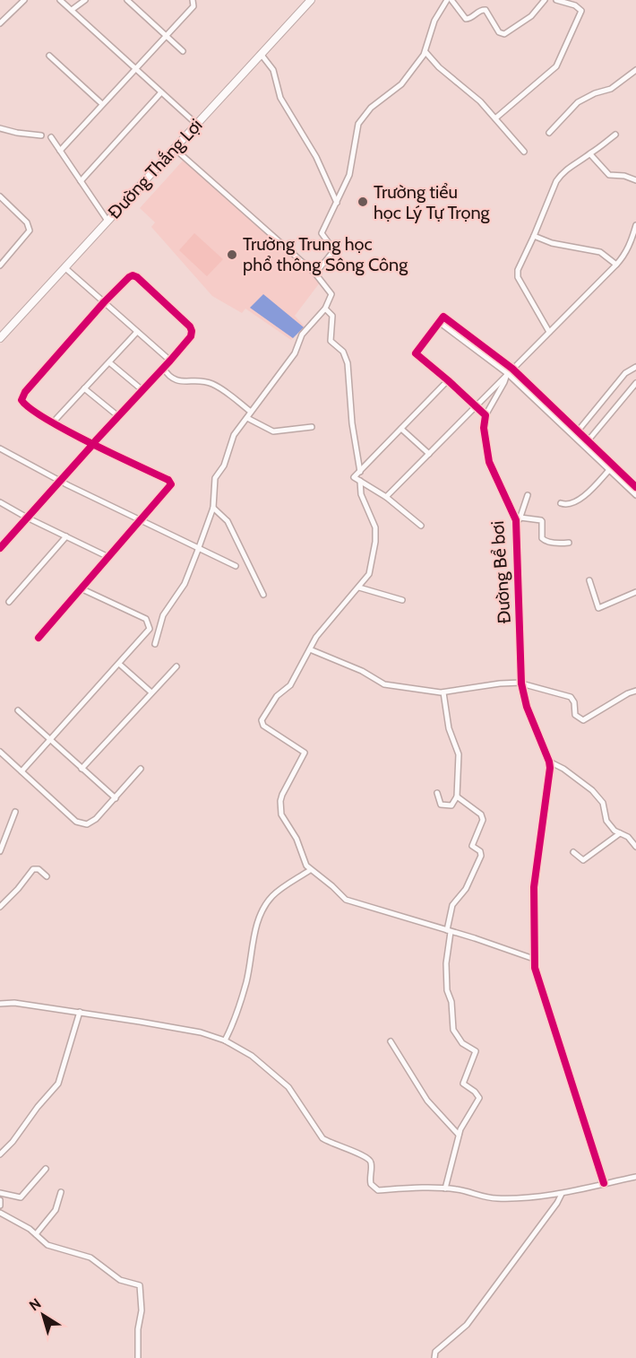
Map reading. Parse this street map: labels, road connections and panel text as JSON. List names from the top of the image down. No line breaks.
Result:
{"streets":{"street":["Đường Thắng Lợi","Đường Bể bơi"]},"places":["Trường tiểu học Lý Tự Trọng","Trường Trung học phổ thông Sông Công"],"north":"top left"}
